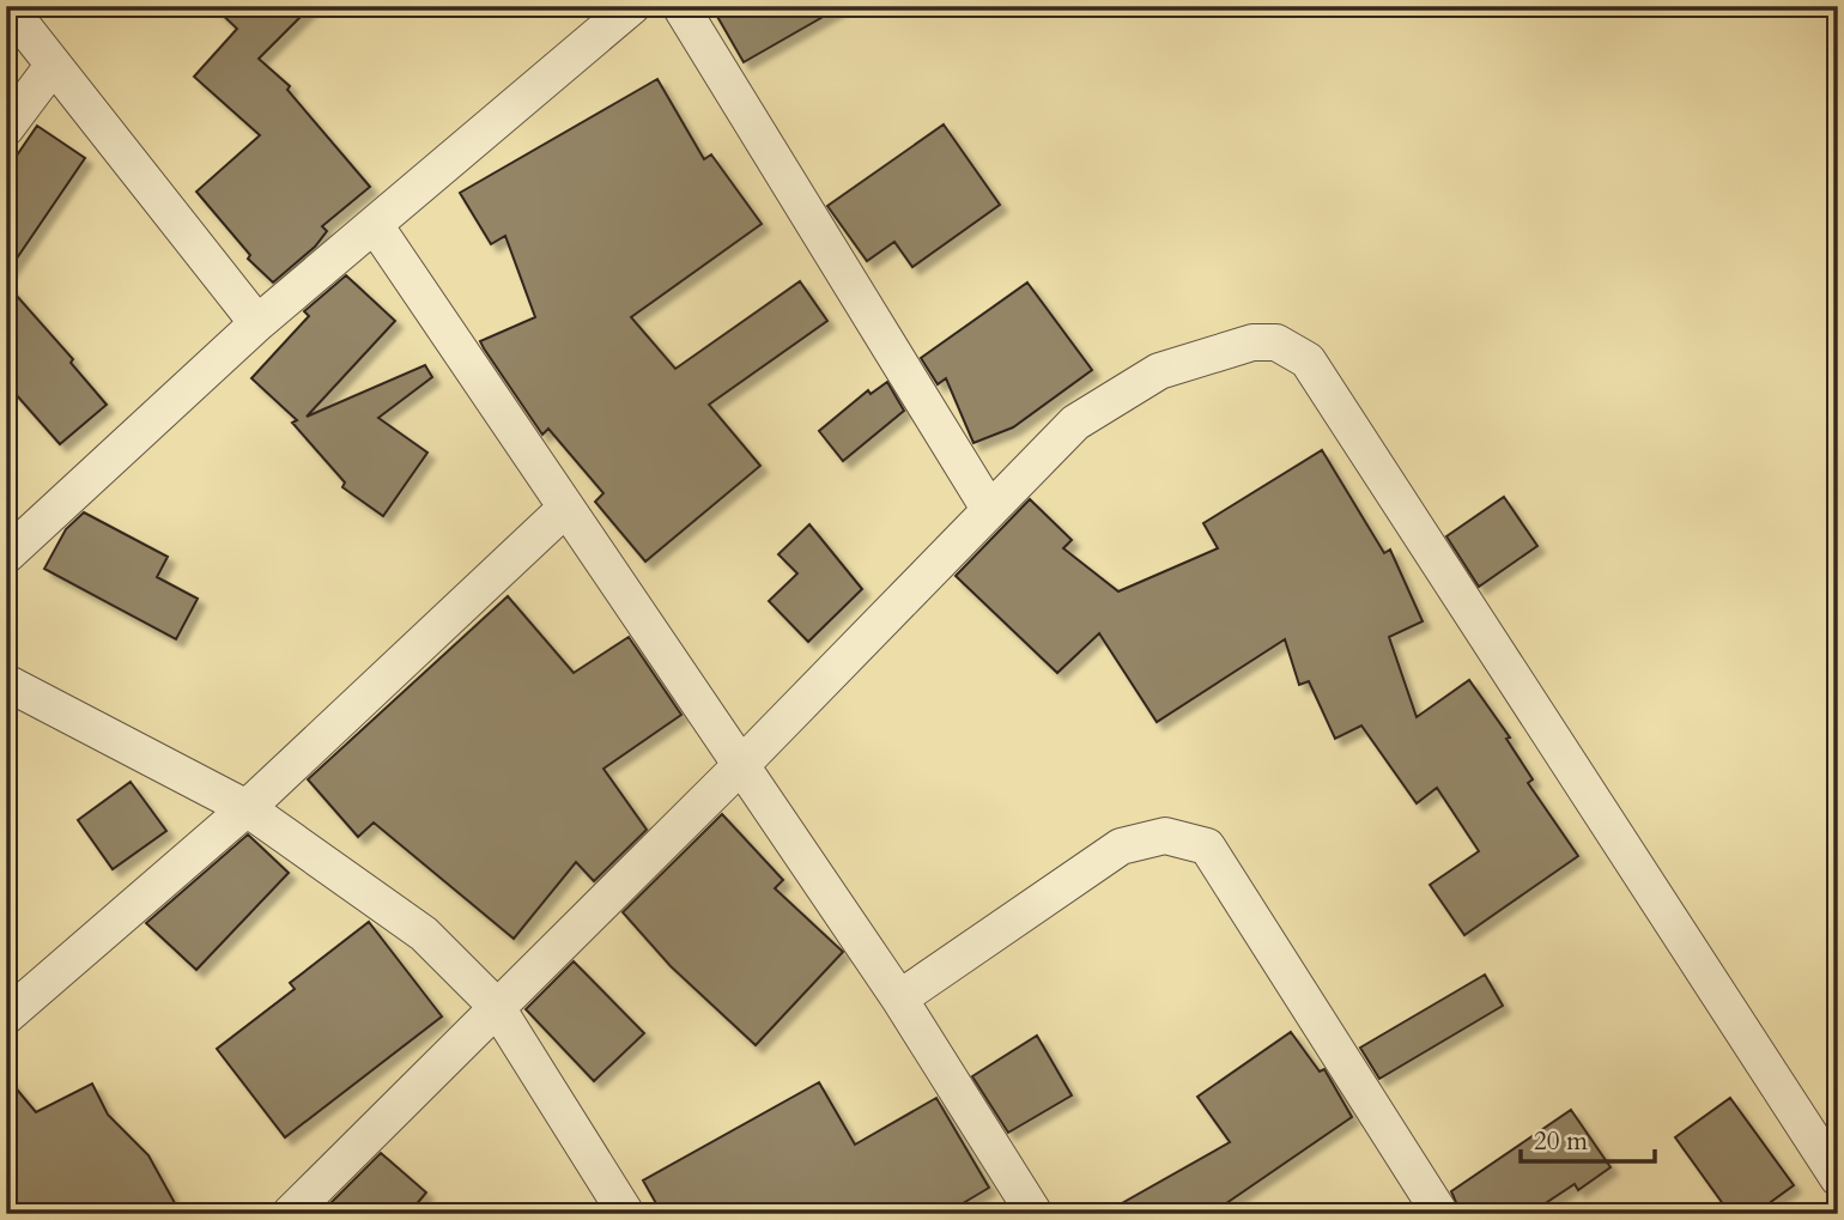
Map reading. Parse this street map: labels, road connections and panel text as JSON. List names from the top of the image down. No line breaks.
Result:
{"scale_bar":"20 m"}
